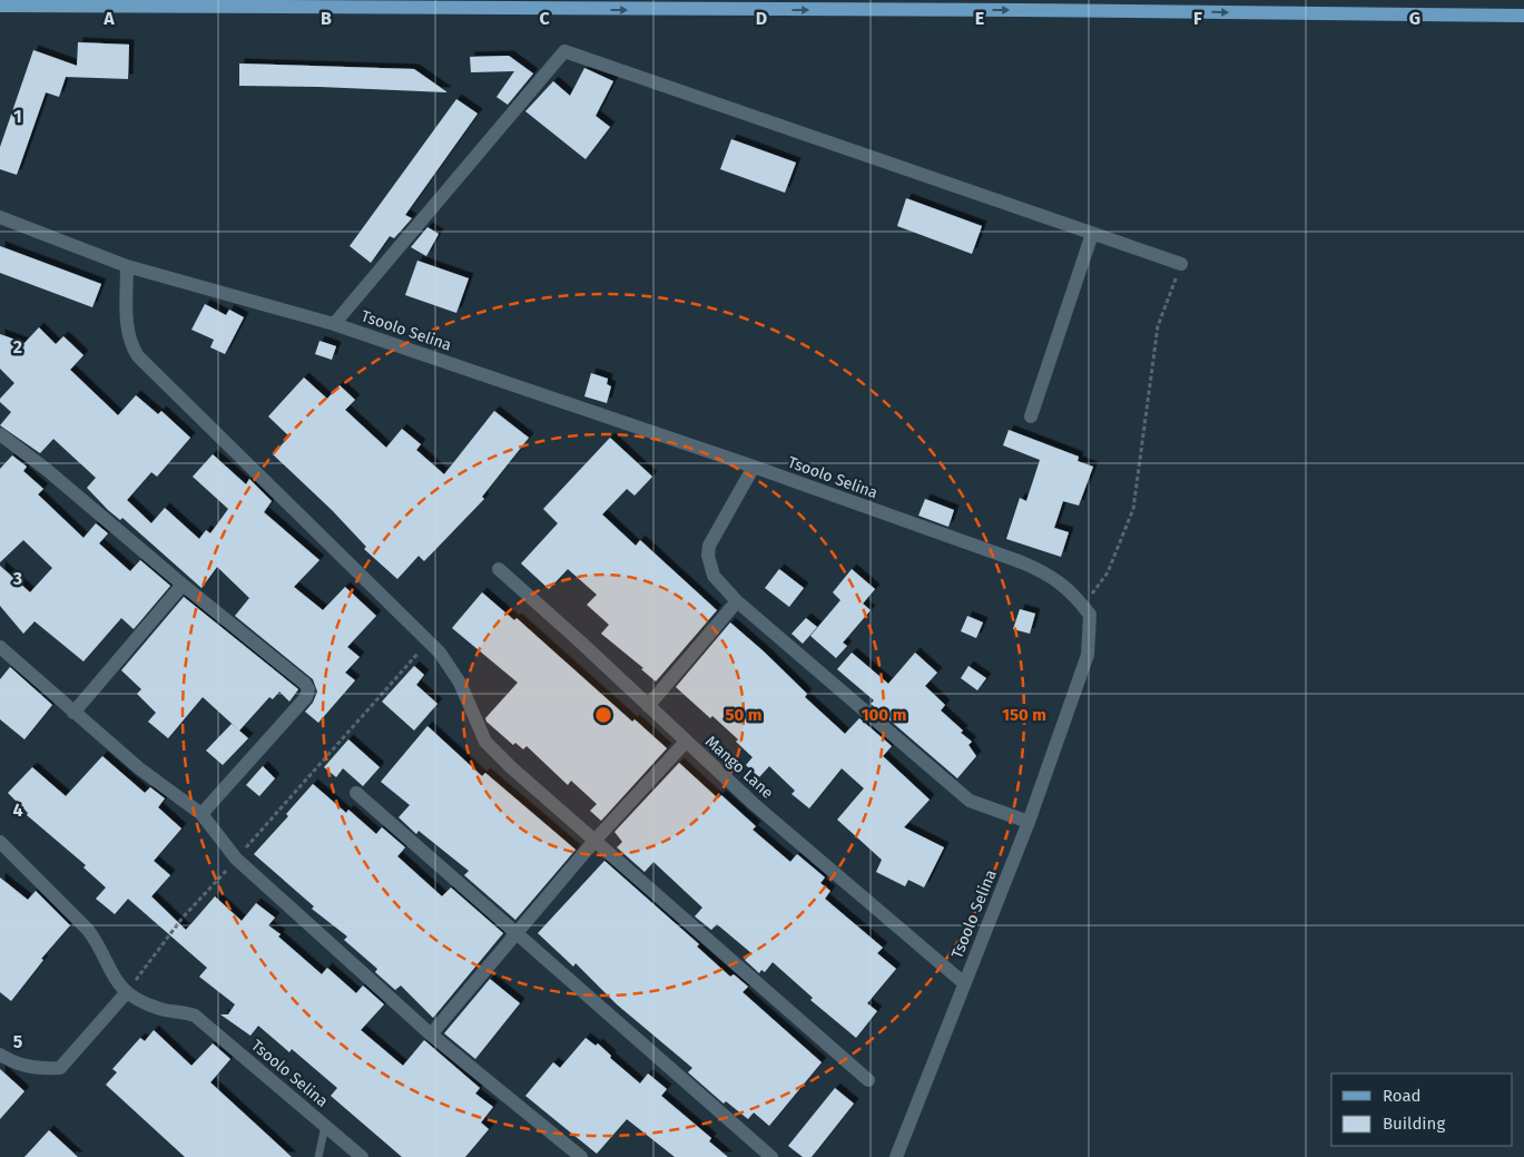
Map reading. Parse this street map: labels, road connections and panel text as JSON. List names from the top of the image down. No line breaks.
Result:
{"streets":{"street":["Tsoolo Selina","Mango Lane"]},"crossings":[["Tsoolo Selina","Mango Lane"]],"legend":["Road","Building"],"grid":{"columns":["A","B","C","D","E","F","G"],"rows":["1","2","3","4","5"]},"rings":["50 m","100 m","150 m"]}
